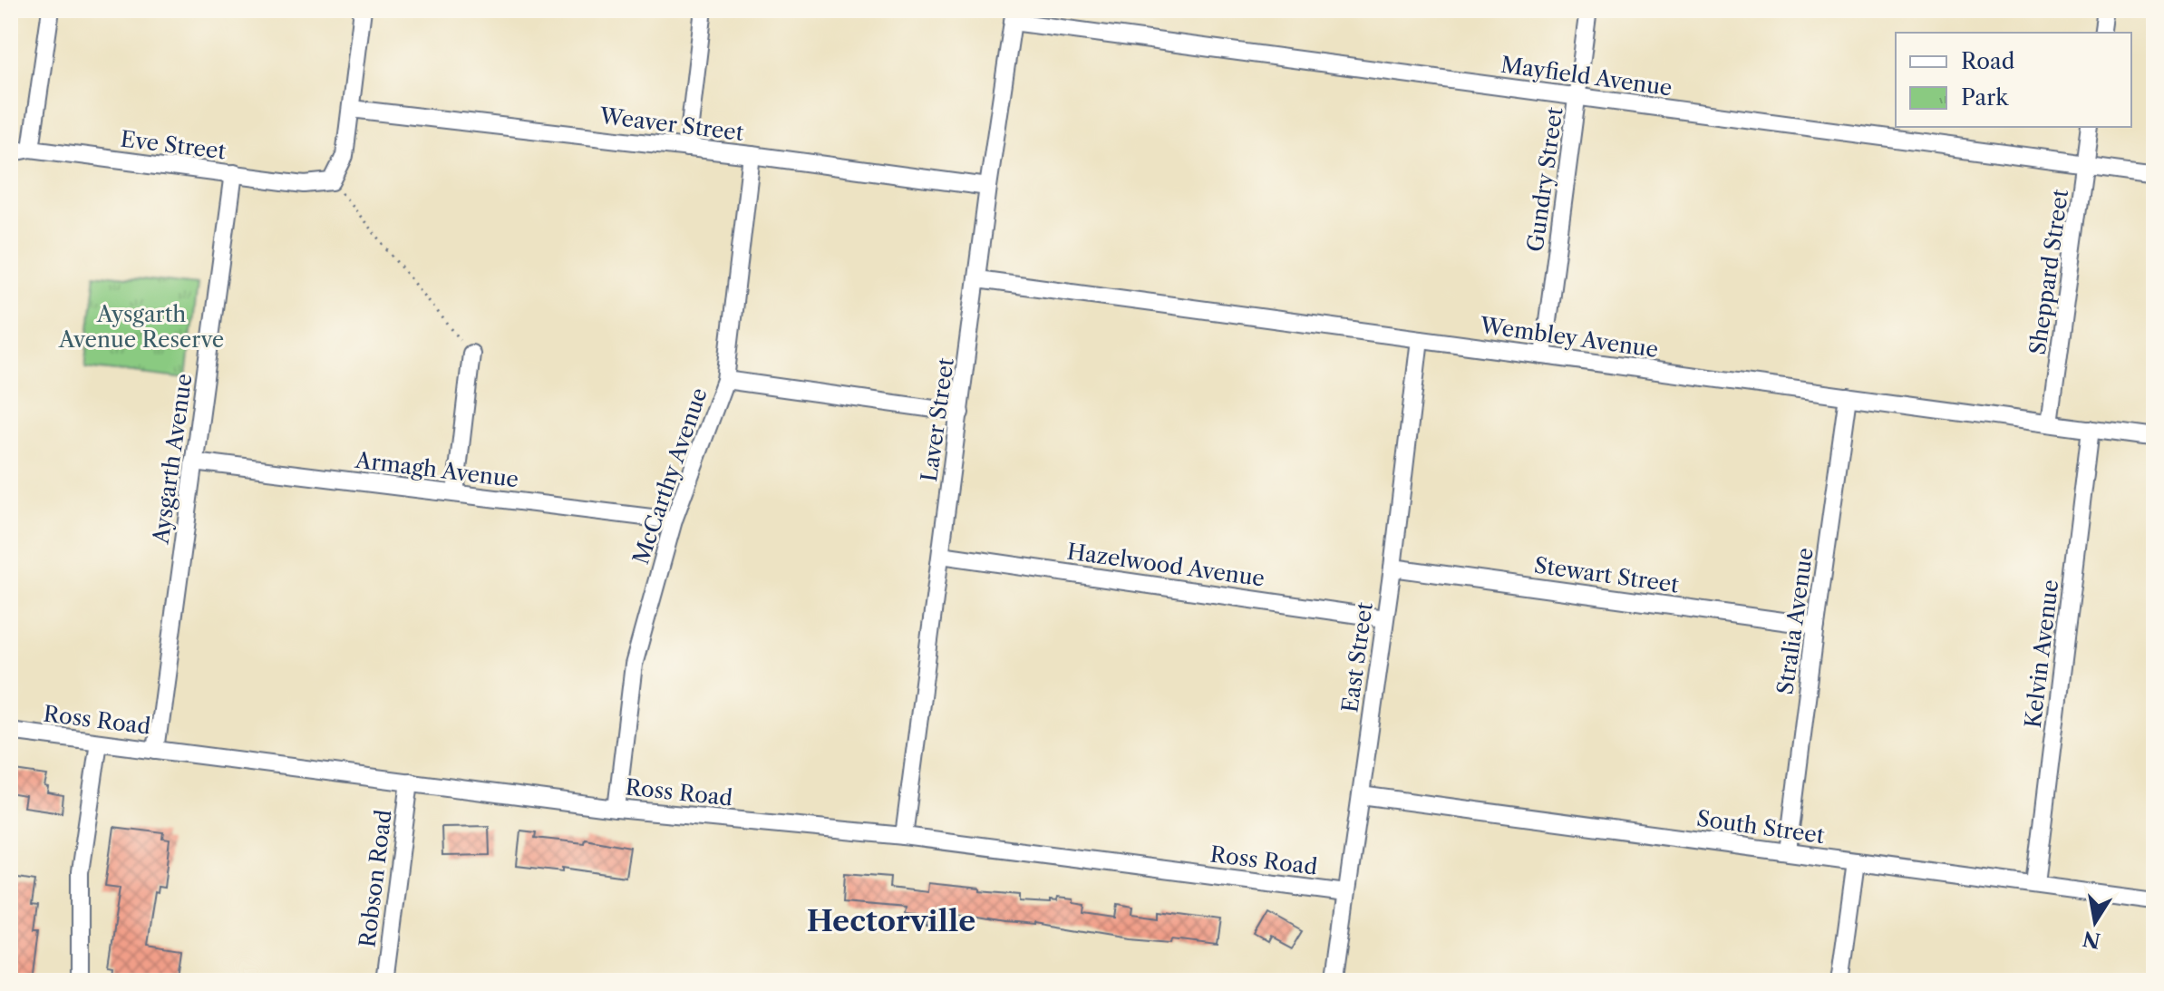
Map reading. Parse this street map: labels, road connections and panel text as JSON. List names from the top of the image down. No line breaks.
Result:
{"streets":{"street":["Mayfield Avenue","Weaver Street","Eve Street","Gundry Street","Sheppard Street","Wembley Avenue","Laver Street","Aysgarth Avenue","Armagh Avenue","McCarthy Avenue","Hazelwood Avenue","Stewart Street","Stralia Avenue","Kelvin Avenue","East Street","Ross Road","South Street","Robson Road"]},"crossings":[["Mayfield Avenue","Gundry Street"],["Mayfield Avenue","Sheppard Street"],["Mayfield Avenue","Laver Street"],["Weaver Street","Laver Street"],["Weaver Street","McCarthy Avenue"],["Eve Street","Aysgarth Avenue"],["Gundry Street","Wembley Avenue"],["Sheppard Street","Wembley Avenue"],["Wembley Avenue","Laver Street"],["Wembley Avenue","Stralia Avenue"],["Wembley Avenue","Kelvin Avenue"],["Wembley Avenue","East Street"],["Laver Street","Hazelwood Avenue"],["Laver Street","Ross Road"],["Aysgarth Avenue","Armagh Avenue"],["Aysgarth Avenue","Ross Road"],["Armagh Avenue","McCarthy Avenue"],["McCarthy Avenue","Ross Road"],["Hazelwood Avenue","East Street"],["Stewart Street","Stralia Avenue"],["Stewart Street","East Street"],["Stralia Avenue","South Street"],["Kelvin Avenue","South Street"],["East Street","Ross Road"],["East Street","South Street"],["Ross Road","Robson Road"]],"districts":["Hectorville"],"parks":["Aysgarth Avenue Reserve"],"legend":["Road","Park"],"north":"bottom"}
